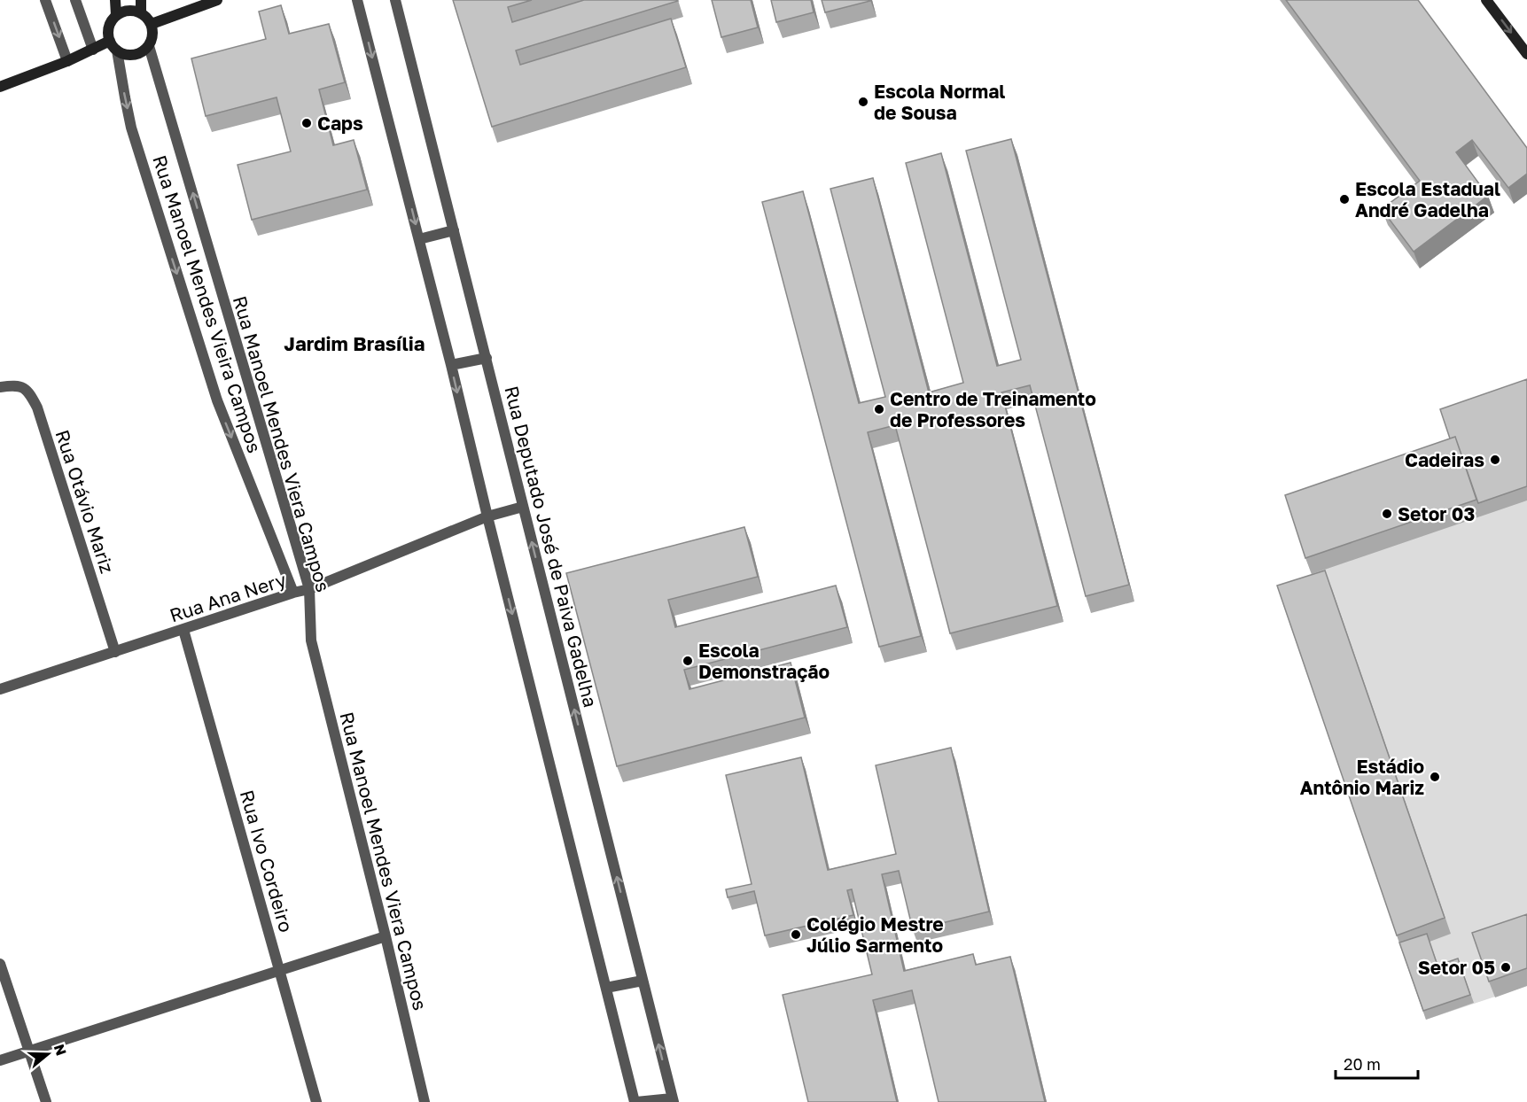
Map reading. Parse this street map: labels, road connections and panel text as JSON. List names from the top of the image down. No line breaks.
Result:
{"streets":{"street":["Rua Manoel Mendes Vieira Campos","Rua Manoel Mendes Viera Campos","Rua Otávio Mariz","Rua Deputado José de Paiva Gadelha","Rua Ana Nery","Rua Ivo Cordeiro"]},"crossings":[["Rua Manoel Mendes Vieira Campos","Rua Manoel Mendes Viera Campos"],["Rua Manoel Mendes Vieira Campos","Rua Ana Nery"],["Rua Manoel Mendes Viera Campos","Rua Ana Nery"],["Rua Otávio Mariz","Rua Ana Nery"],["Rua Deputado José de Paiva Gadelha","Rua Ana Nery"],["Rua Ana Nery","Rua Ivo Cordeiro"]],"one_way":["Rua Manoel Mendes Vieira Campos","Rua Manoel Mendes Viera Campos"],"districts":["Jardim Brasília"],"places":["Escola Normal de Sousa","Caps","Escola Estadual André Gadelha","Centro de Treinamento de Professores","Cadeiras","Setor 03","Escola Demonstração","Estádio Antônio Mariz","Colégio Mestre Júlio Sarmento","Setor 05"],"scale_bar":"20 m","north":"right"}
